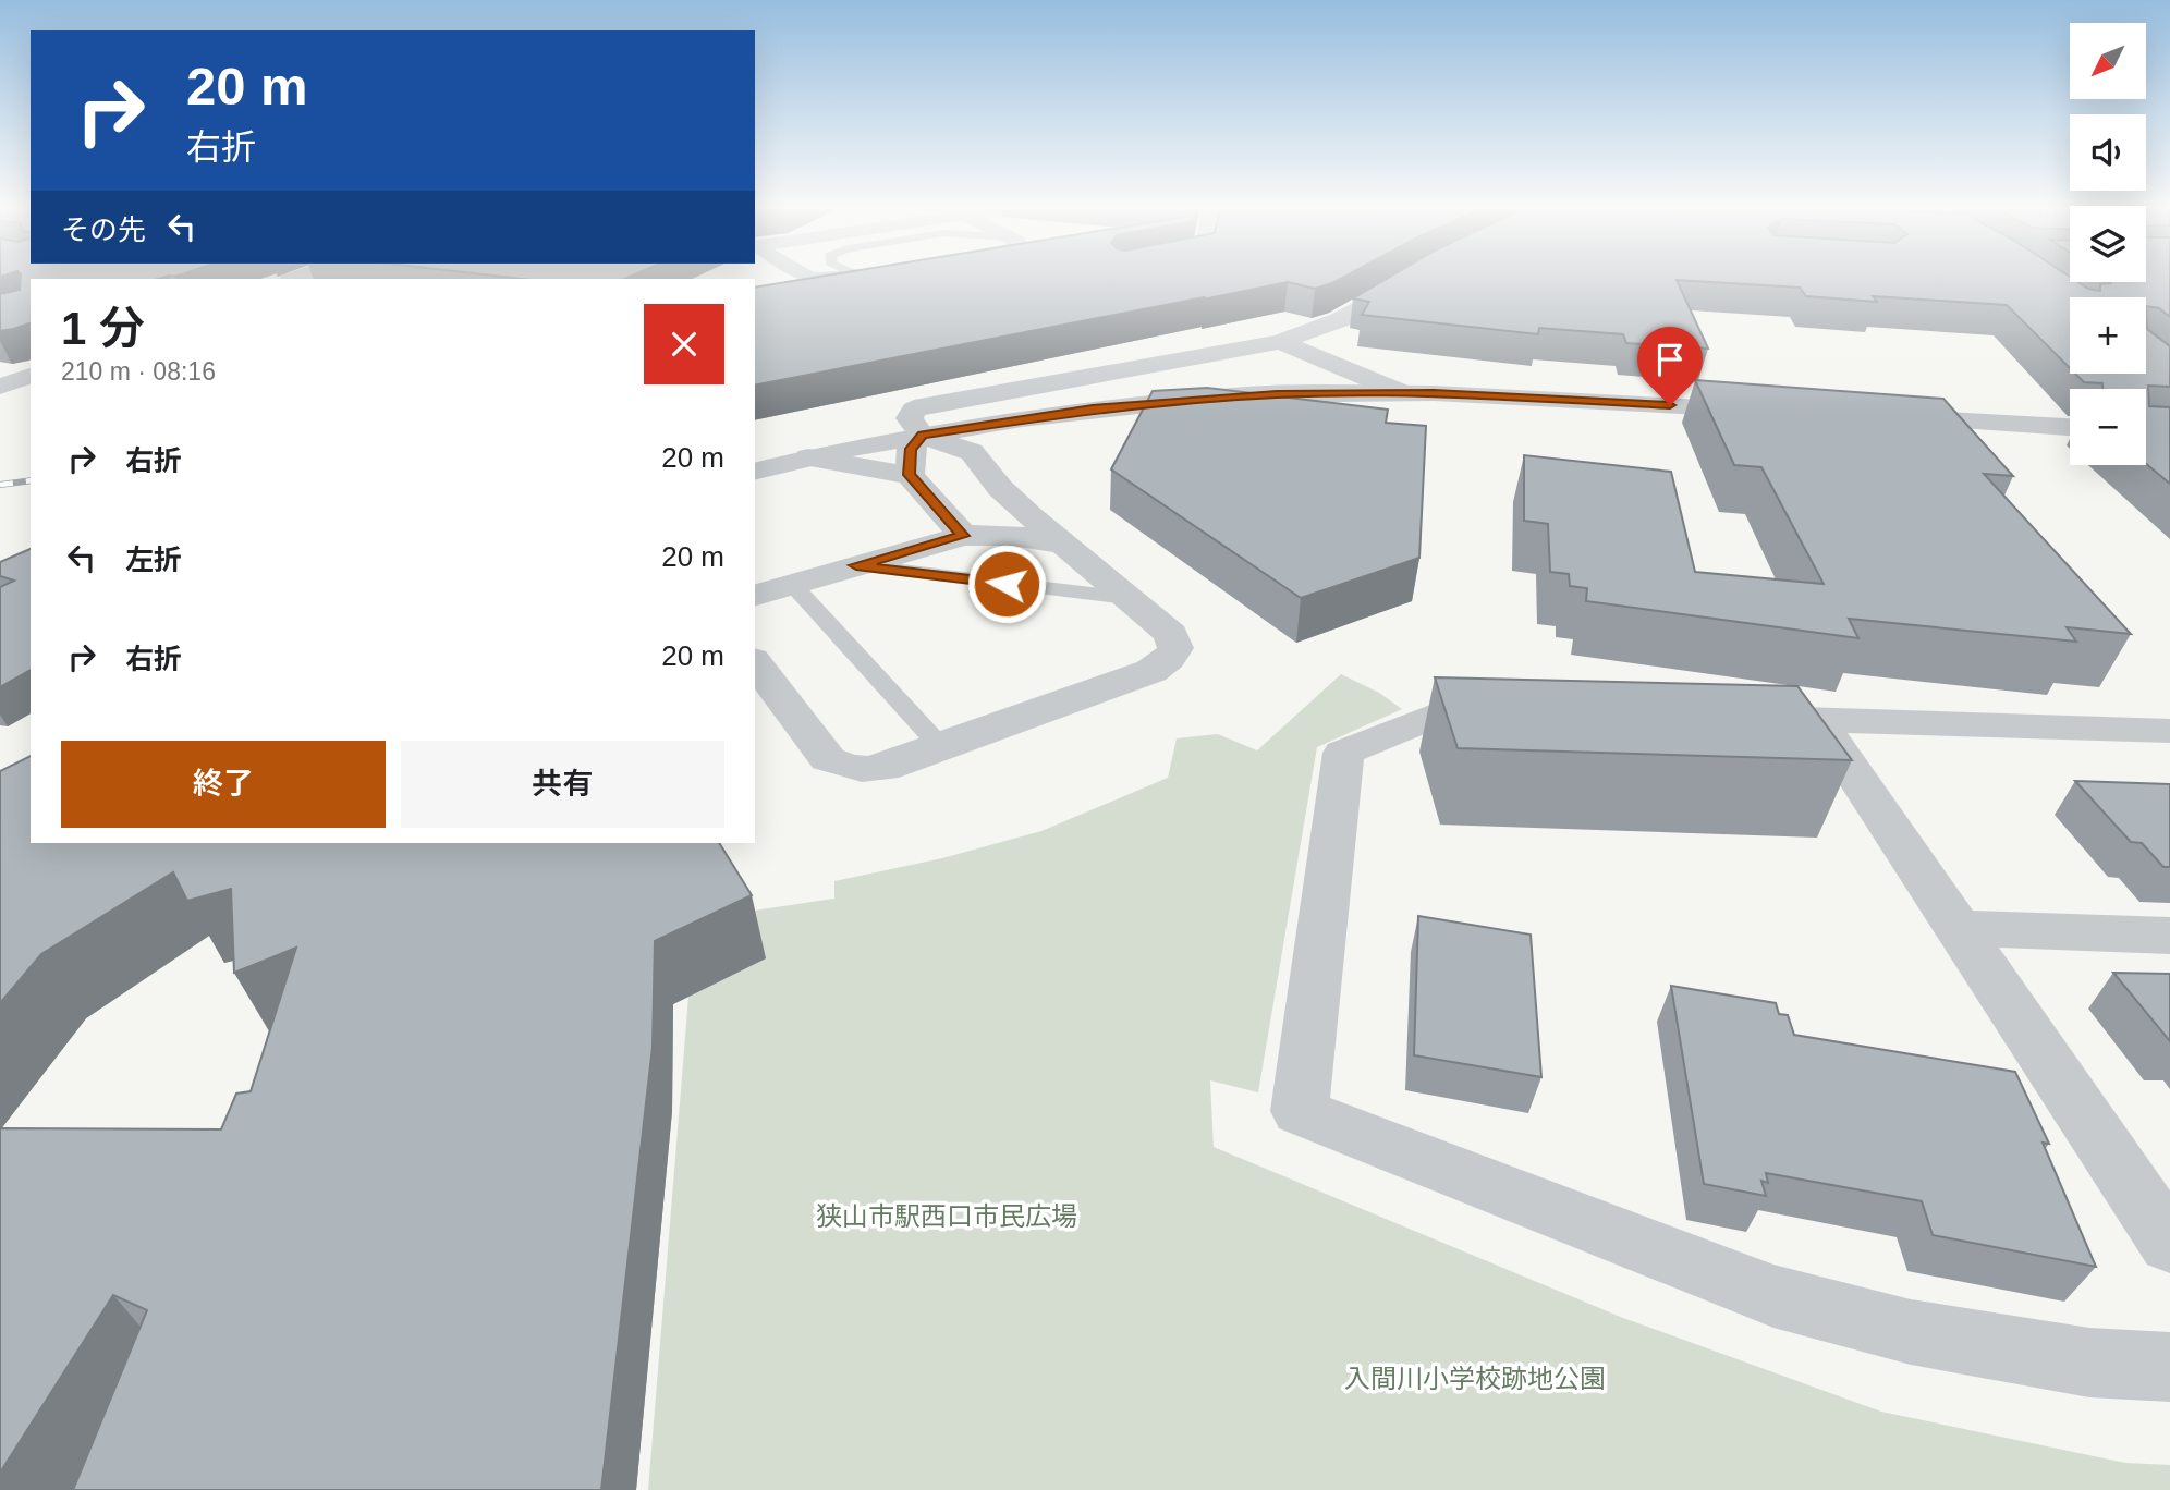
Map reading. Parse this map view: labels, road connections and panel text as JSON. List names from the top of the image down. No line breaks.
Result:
{"parks":["狭山市駅西口市民広場","入間川小学校跡地公園"],"north":"bottom left","page":{"map_buttons":["+","−"],"turn":["20 m","右折"],"then":"その先","heading":["1 分","210 m · 08:16"],"list":[{"name":"右折","value":"20 m"},{"name":"左折","value":"20 m"},{"name":"右折","value":"20 m"}],"buttons":["終了","共有"]}}
